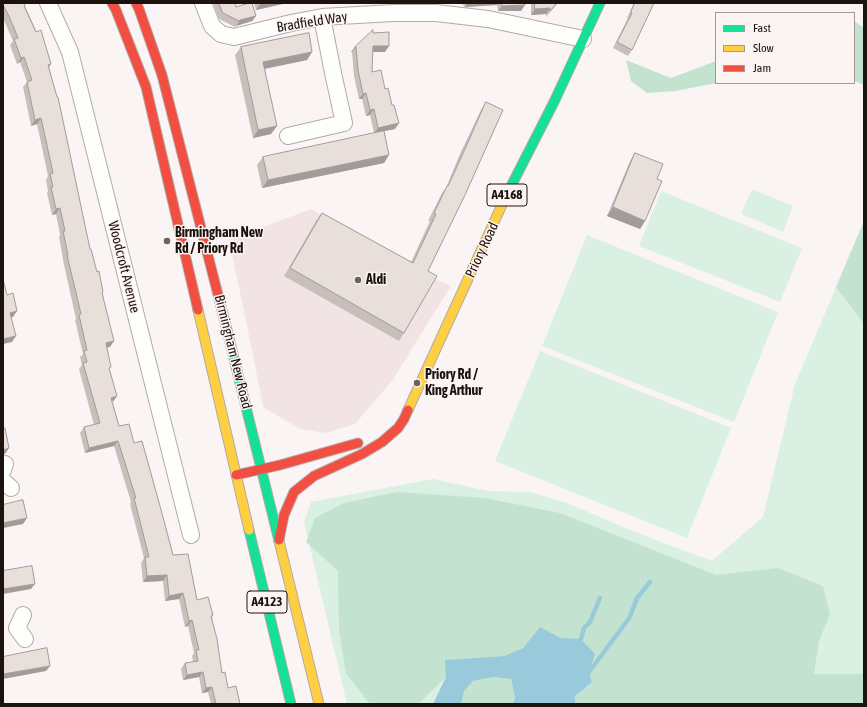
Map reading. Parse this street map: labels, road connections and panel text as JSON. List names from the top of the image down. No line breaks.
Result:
{"streets":{"main road":["A4168","Priory Road","Birmingham New Road","A4123"],"street":["Bradfield Way","Woodcroft Avenue"]},"crossings":[["Bradfield Way","Priory Road"],["Priory Road","Birmingham New Road"]],"places":["Birmingham New Rd / Priory Rd","Aldi","Priory Rd / King Arthur"],"legend":["Fast","Slow","Jam"]}
